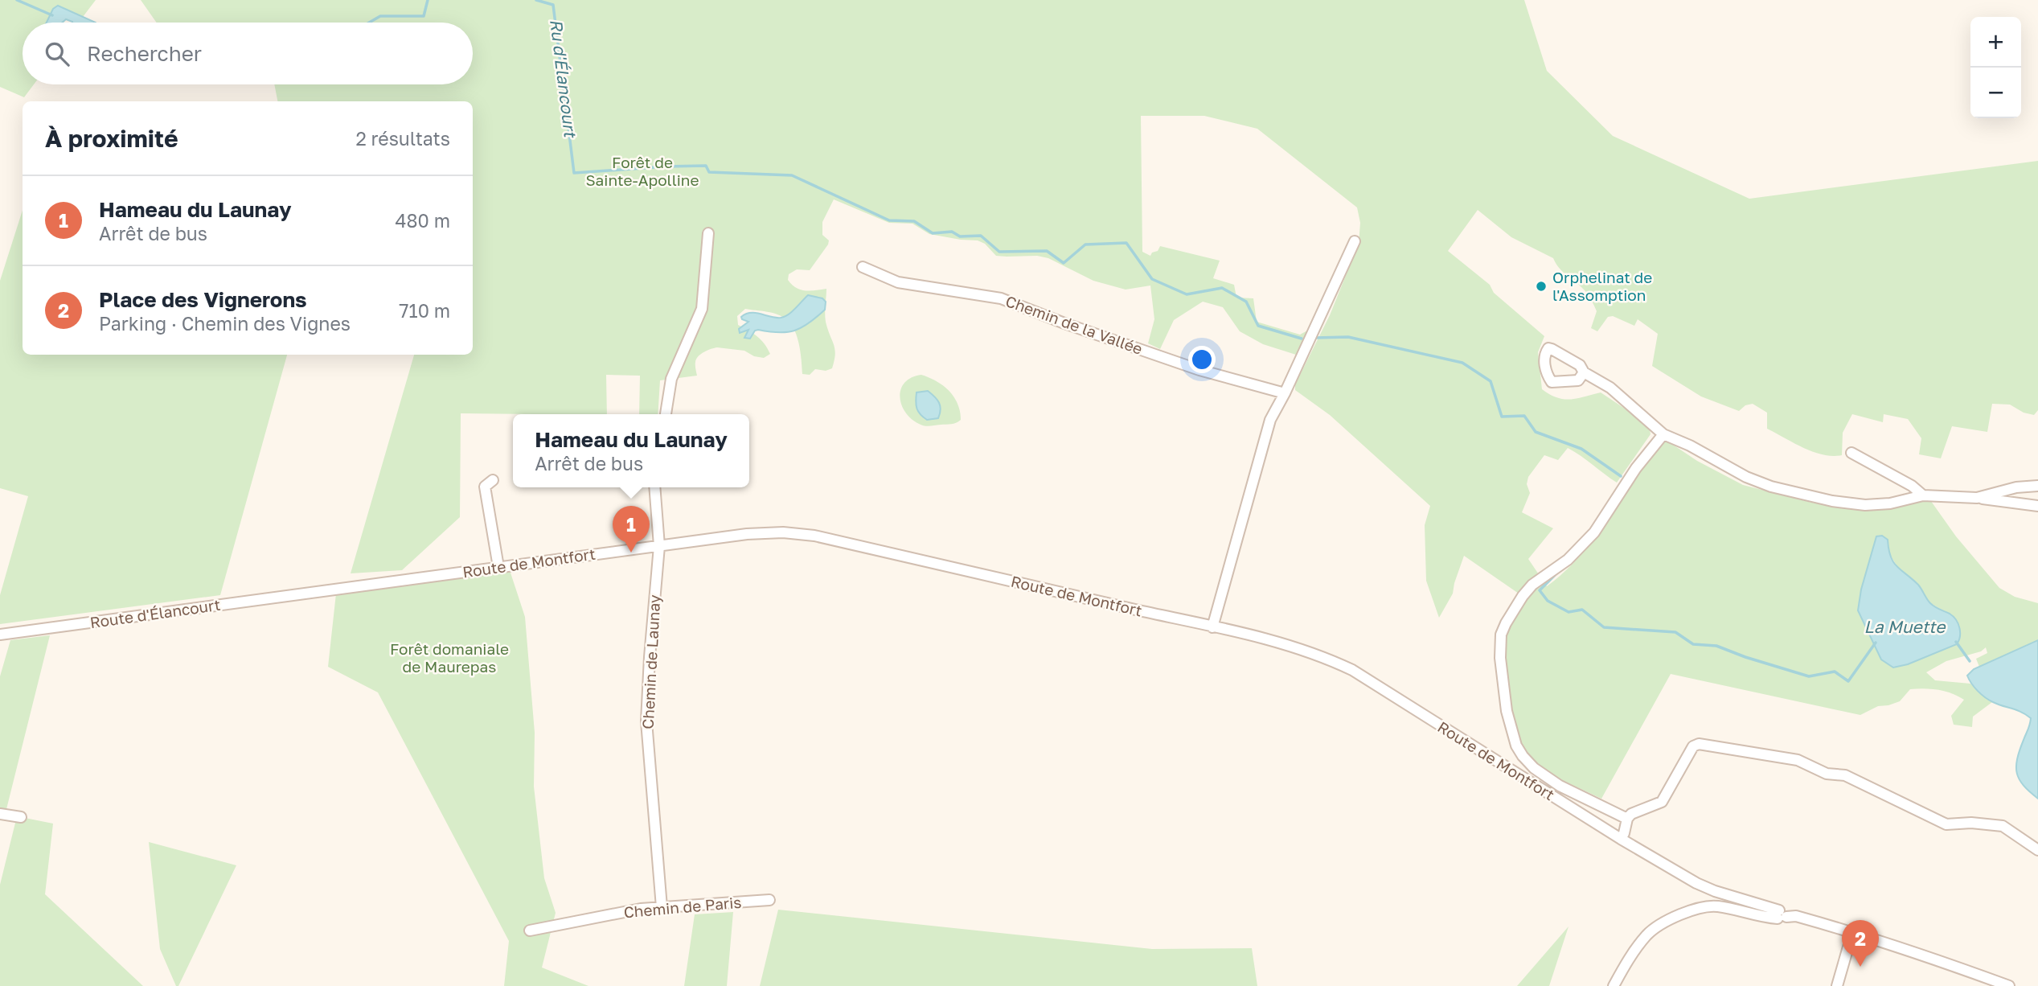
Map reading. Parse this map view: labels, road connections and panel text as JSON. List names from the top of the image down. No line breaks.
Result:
{"streets":{"street":["Chemin de la Vallée","Route de Montfort","Route d'Élancourt","Chemin de Launay","Chemin de Paris"]},"crossings":[["Route de Montfort","Route d'Élancourt"],["Route de Montfort","Chemin de Launay"],["Chemin de Launay","Chemin de Paris"]],"water":["Ru d'Élancourt","La Muette"],"parks":["Forêt de Sainte-Apolline","Forêt domaniale de Maurepas"],"places":["Orphelinat de l'Assomption"],"page":{"map_buttons":["+","−"],"search":"Rechercher","heading":["À proximité","2 résultats"],"list":[{"mark":"1","name":"Hameau du Launay","note":"Arrêt de bus","value":"480 m"},{"mark":"2","name":"Place des Vignerons","note":"Parking · Chemin des Vignes","value":"710 m"}],"popup":["Hameau du Launay","Arrêt de bus"],"pins":["1","2"]}}
